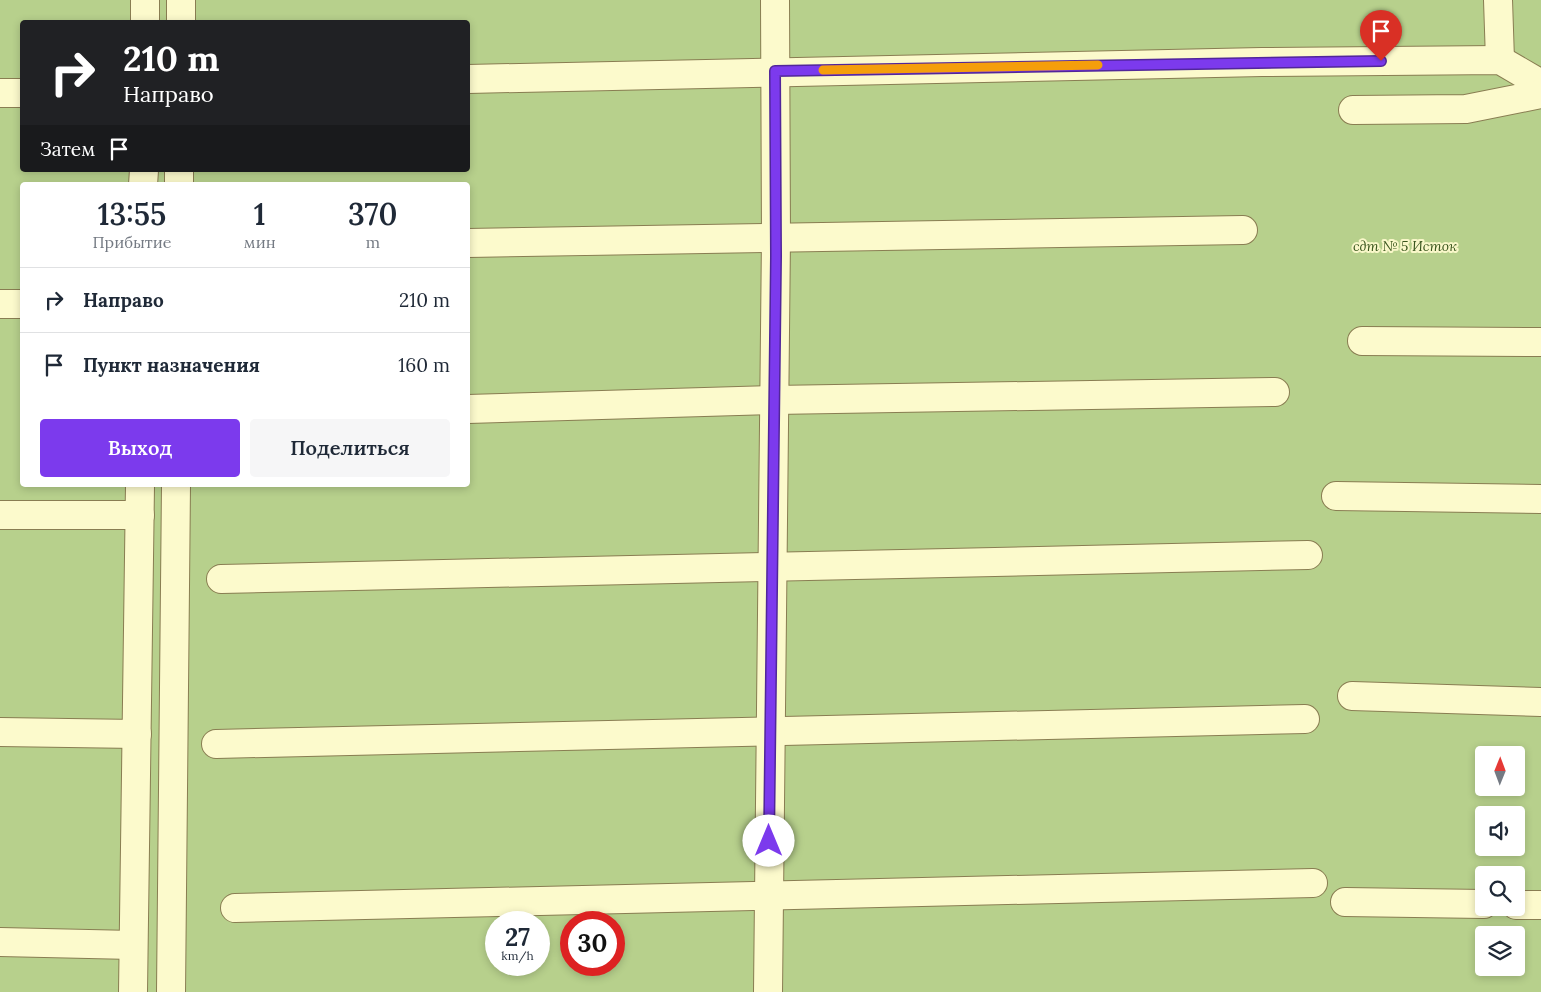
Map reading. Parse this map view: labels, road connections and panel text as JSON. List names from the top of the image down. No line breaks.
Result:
{"parks":["сдт № 5 Исток"],"north":"top","page":{"turn":["210 m","Направо"],"then":"Затем","eta":["13:55","Прибытие","1","мин","370","m"],"list":[{"name":"Направо","value":"210 m"},{"name":"Пункт назначения","value":"160 m"}],"buttons":["Выход","Поделиться"],"speed":"27 km/h","limit":"30"}}
